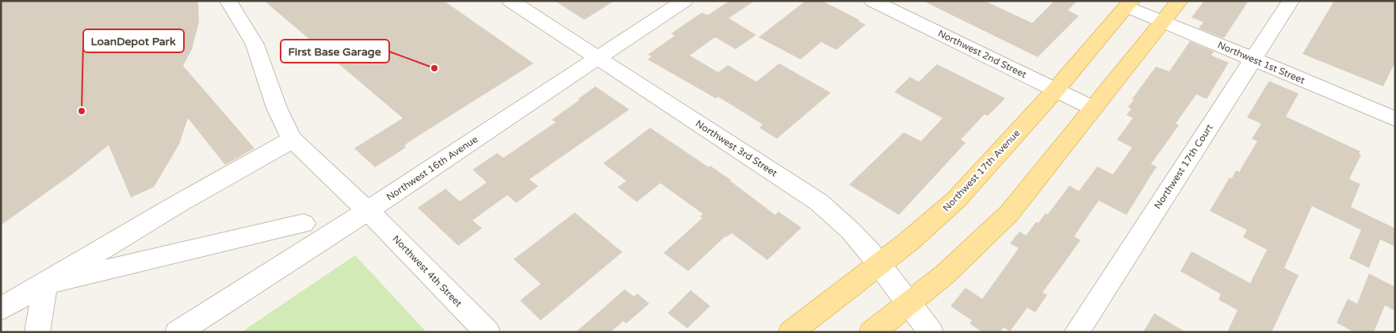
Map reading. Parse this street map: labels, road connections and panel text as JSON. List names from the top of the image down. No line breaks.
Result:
{"streets":{"main road":["Northwest 17th Avenue"],"street":["Northwest 2nd Street","Northwest 1st Street","Northwest 3rd Street","Northwest 17th Court","Northwest 16th Avenue","Northwest 4th Street"]},"crossings":[["Northwest 2nd Street","Northwest 17th Avenue"],["Northwest 1st Street","Northwest 17th Court"],["Northwest 1st Street","Northwest 17th Avenue"],["Northwest 3rd Street","Northwest 16th Avenue"],["Northwest 3rd Street","Northwest 17th Avenue"],["Northwest 16th Avenue","Northwest 4th Street"]],"places":["First Base Garage","LoanDepot Park"]}
